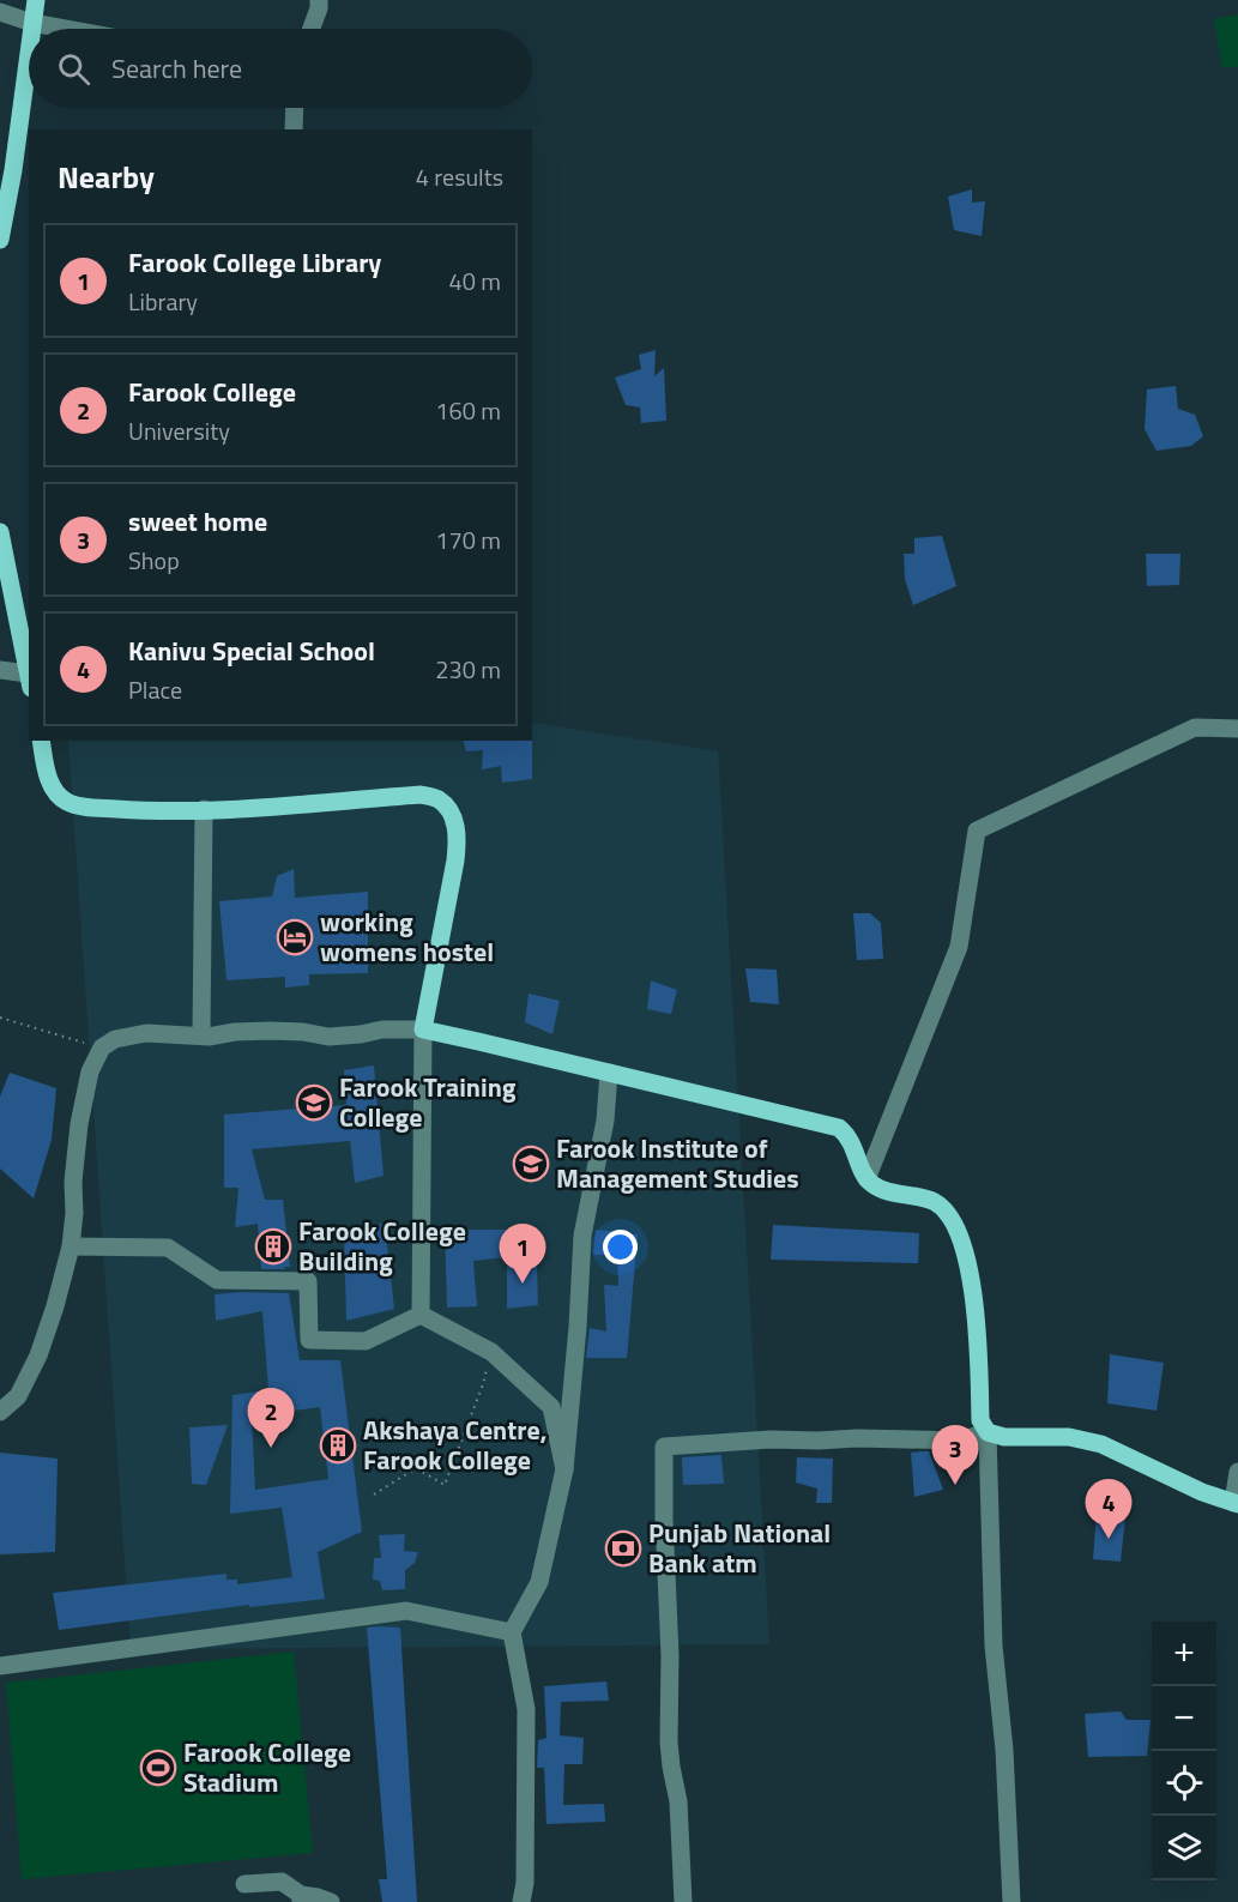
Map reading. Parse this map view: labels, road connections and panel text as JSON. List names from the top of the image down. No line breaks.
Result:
{"places":{"hotel":["working womens hostel"],"school or university":["Farook Training College","Farook Institute of Management Studies"],"building":["Farook College Building","Akshaya Centre, Farook College"],"bank":["Punjab National Bank atm"],"sports":["Farook College Stadium"]},"page":{"search":"Search here","heading":["Nearby","4 results"],"list":[{"mark":"1","name":"Farook College Library","note":"Library","value":"40 m"},{"mark":"2","name":"Farook College","note":"University","value":"160 m"},{"mark":"3","name":"sweet home","note":"Shop","value":"170 m"},{"mark":"4","name":"Kanivu Special School","note":"Place","value":"230 m"}],"pins":["1","2","3","4"],"map_buttons":["+","−"]}}
